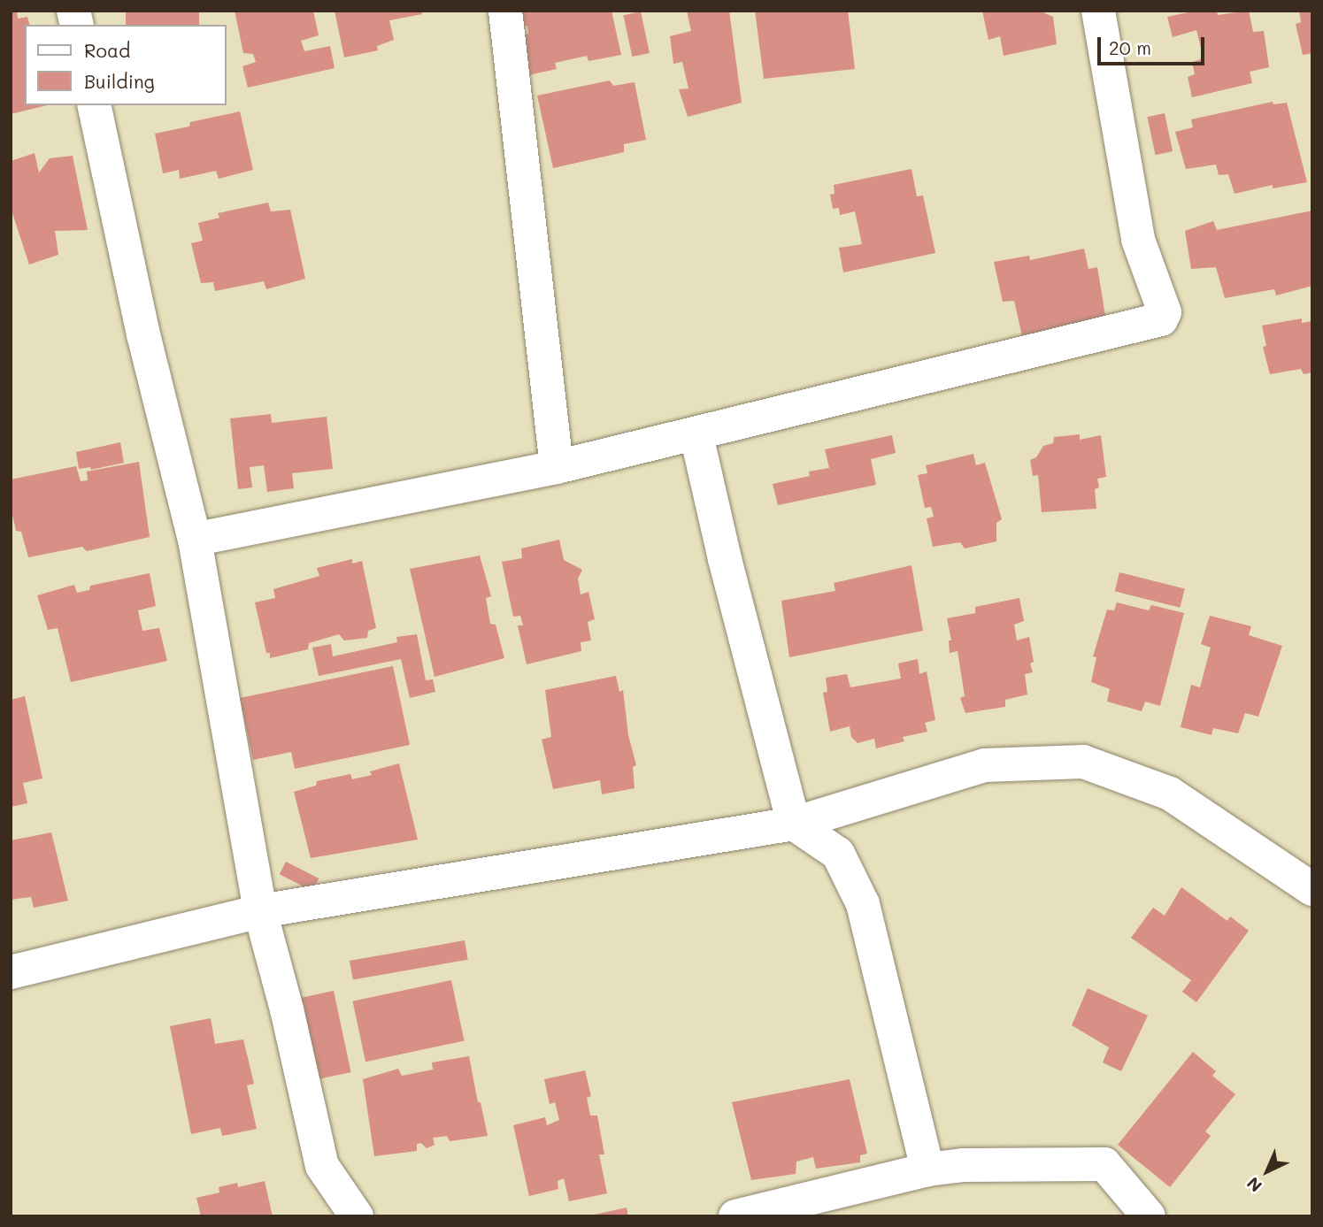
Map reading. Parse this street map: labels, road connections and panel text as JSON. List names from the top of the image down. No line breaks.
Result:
{"legend":["Road","Building"],"scale_bar":"20 m","north":"bottom left"}
